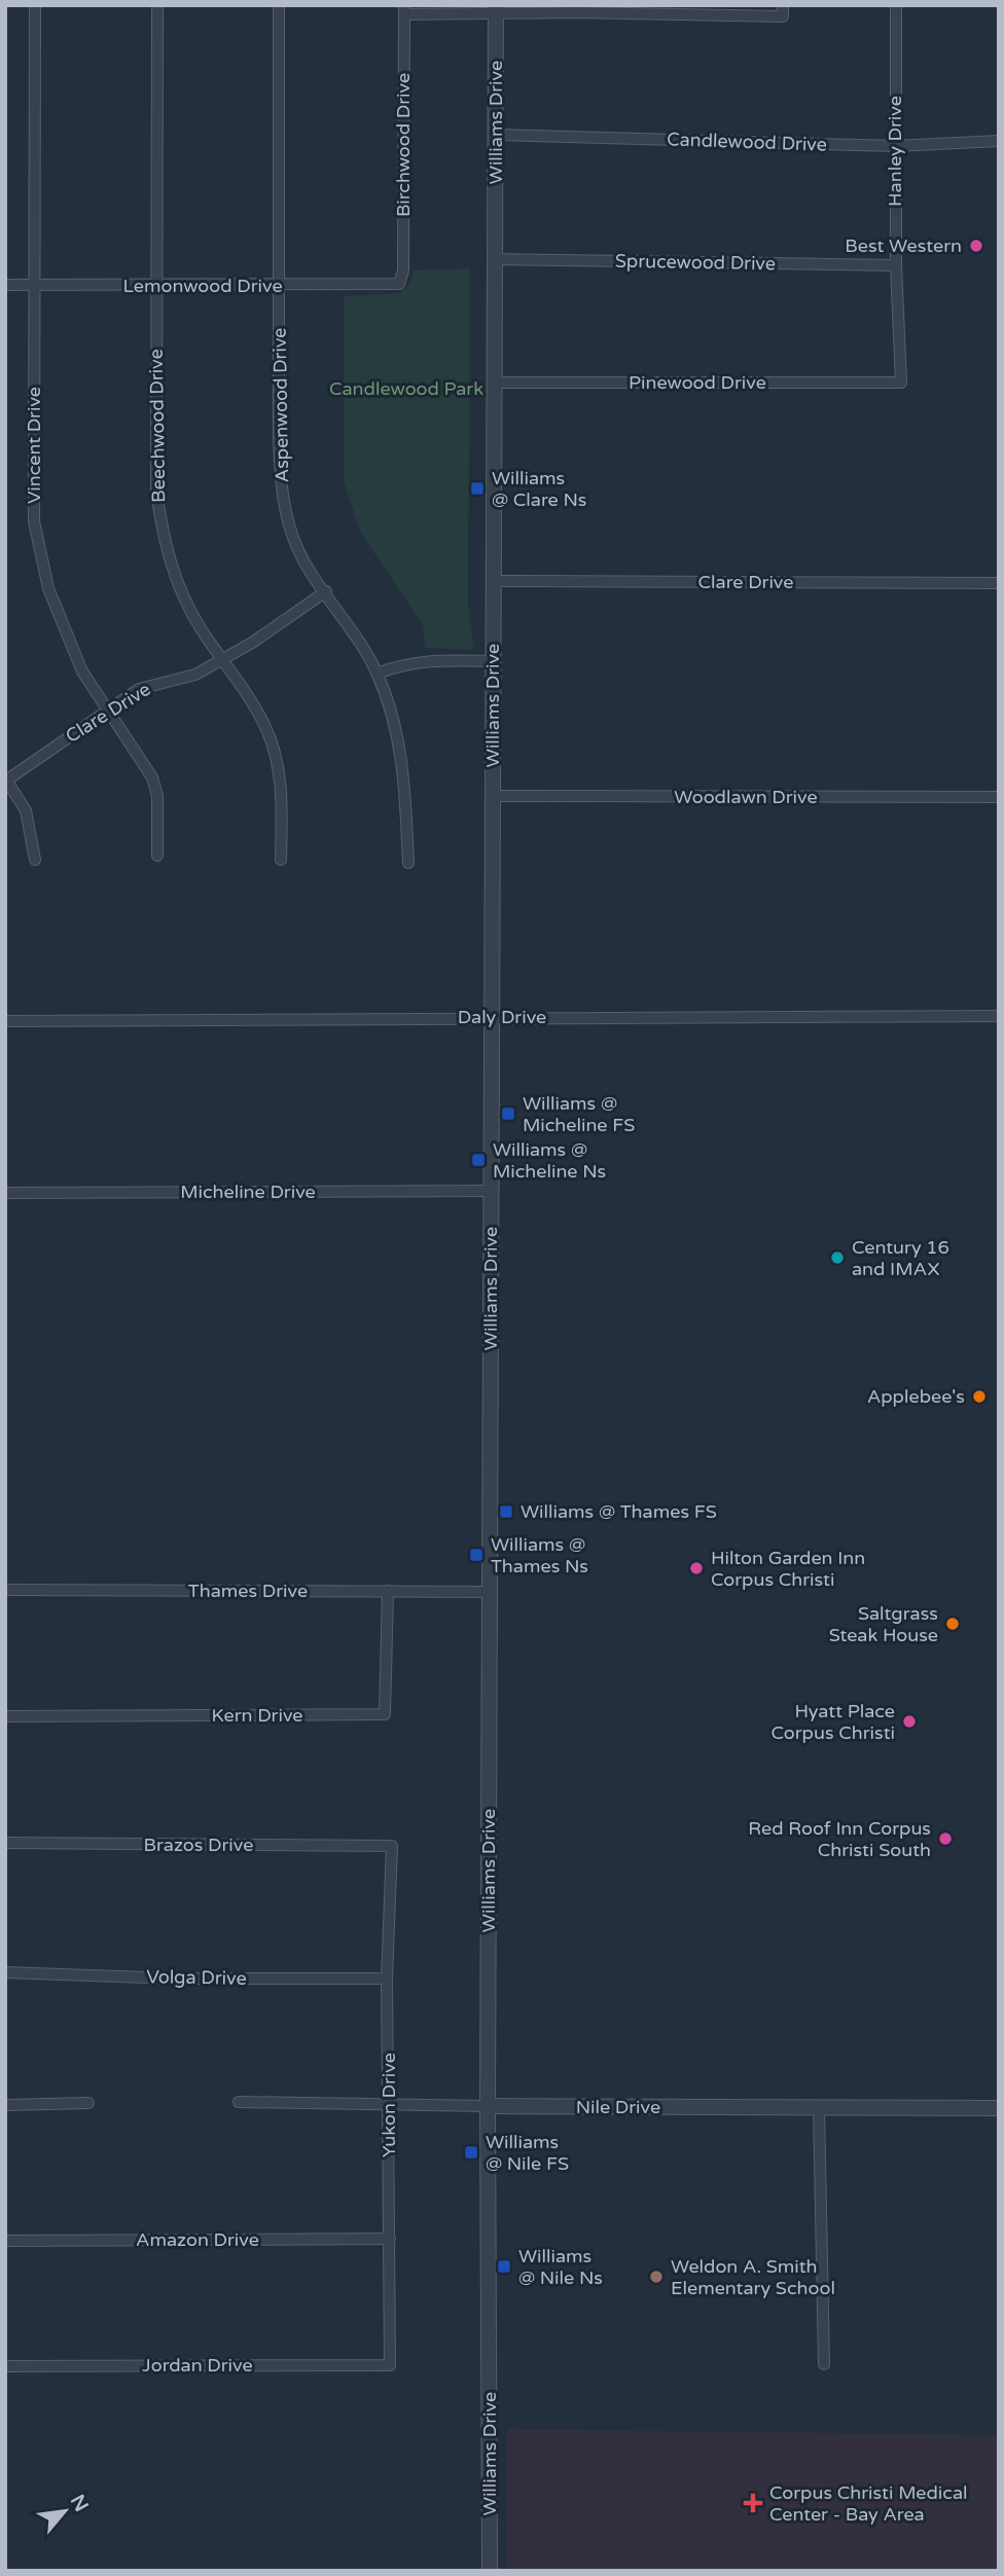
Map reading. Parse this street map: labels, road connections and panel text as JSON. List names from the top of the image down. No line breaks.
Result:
{"streets":{"street":["Williams Drive","Candlewood Drive","Birchwood Drive","Hanley Drive","Sprucewood Drive","Lemonwood Drive","Pinewood Drive","Aspenwood Drive","Beechwood Drive","Vincent Drive","Clare Drive","Woodlawn Drive","Daly Drive","Micheline Drive","Thames Drive","Kern Drive","Brazos Drive","Volga Drive","Yukon Drive","Nile Drive","Amazon Drive","Jordan Drive"]},"crossings":[["Williams Drive","Candlewood Drive"],["Williams Drive","Sprucewood Drive"],["Williams Drive","Pinewood Drive"],["Williams Drive","Clare Drive"],["Williams Drive","Woodlawn Drive"],["Williams Drive","Daly Drive"],["Williams Drive","Micheline Drive"],["Williams Drive","Thames Drive"],["Williams Drive","Nile Drive"],["Candlewood Drive","Hanley Drive"],["Birchwood Drive","Lemonwood Drive"],["Hanley Drive","Sprucewood Drive"],["Hanley Drive","Pinewood Drive"],["Lemonwood Drive","Aspenwood Drive"],["Lemonwood Drive","Beechwood Drive"],["Lemonwood Drive","Vincent Drive"],["Aspenwood Drive","Clare Drive"],["Beechwood Drive","Clare Drive"],["Vincent Drive","Clare Drive"],["Thames Drive","Kern Drive"],["Brazos Drive","Yukon Drive"],["Volga Drive","Yukon Drive"],["Yukon Drive","Nile Drive"],["Yukon Drive","Amazon Drive"],["Yukon Drive","Jordan Drive"]],"parks":["Candlewood Park"],"places":{"other":["Best Western","Century 16 and IMAX","Applebee's","Hilton Garden Inn Corpus Christi","Saltgrass Steak House","Hyatt Place Corpus Christi","Red Roof Inn Corpus Christi South","Weldon A. Smith Elementary School"],"transit":["Williams @ Clare Ns","Williams @ Micheline FS","Williams @ Micheline Ns","Williams @ Thames FS","Williams @ Thames Ns","Williams @ Nile FS","Williams @ Nile Ns"],"health":["Corpus Christi Medical Center - Bay Area"]},"north":"top right"}
